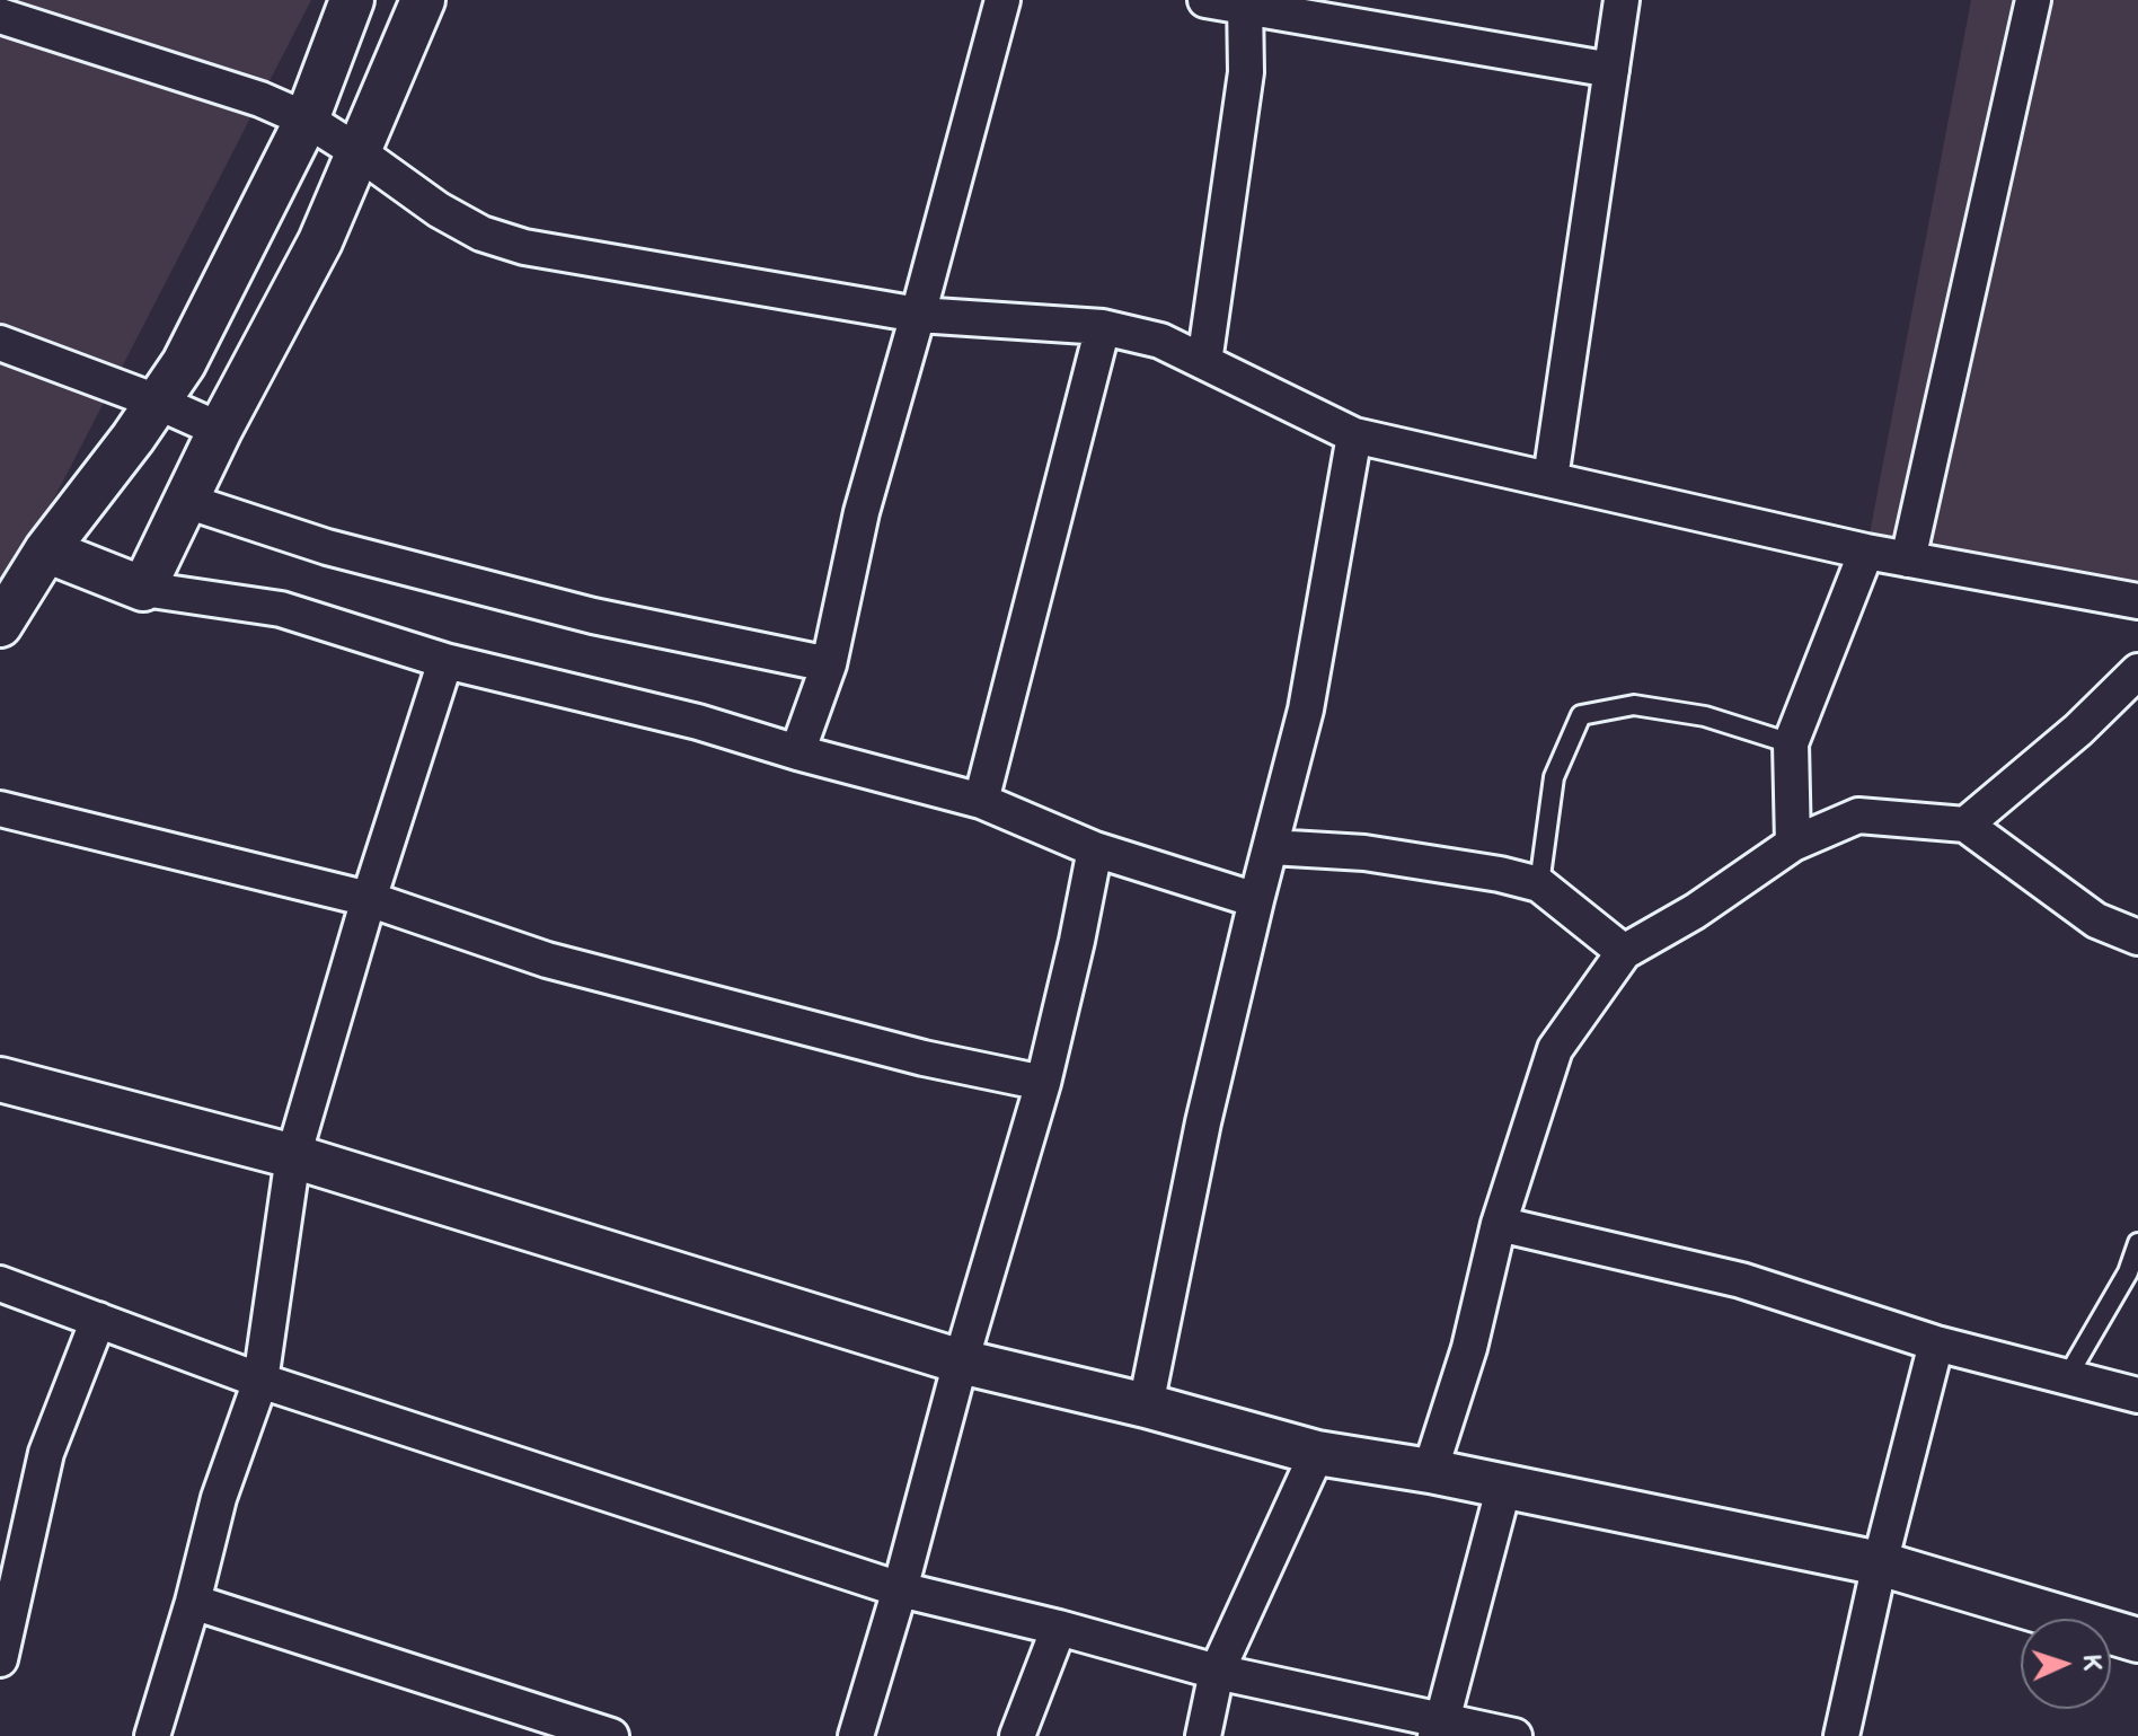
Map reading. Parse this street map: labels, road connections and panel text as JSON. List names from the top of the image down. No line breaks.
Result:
{"north":"right"}
